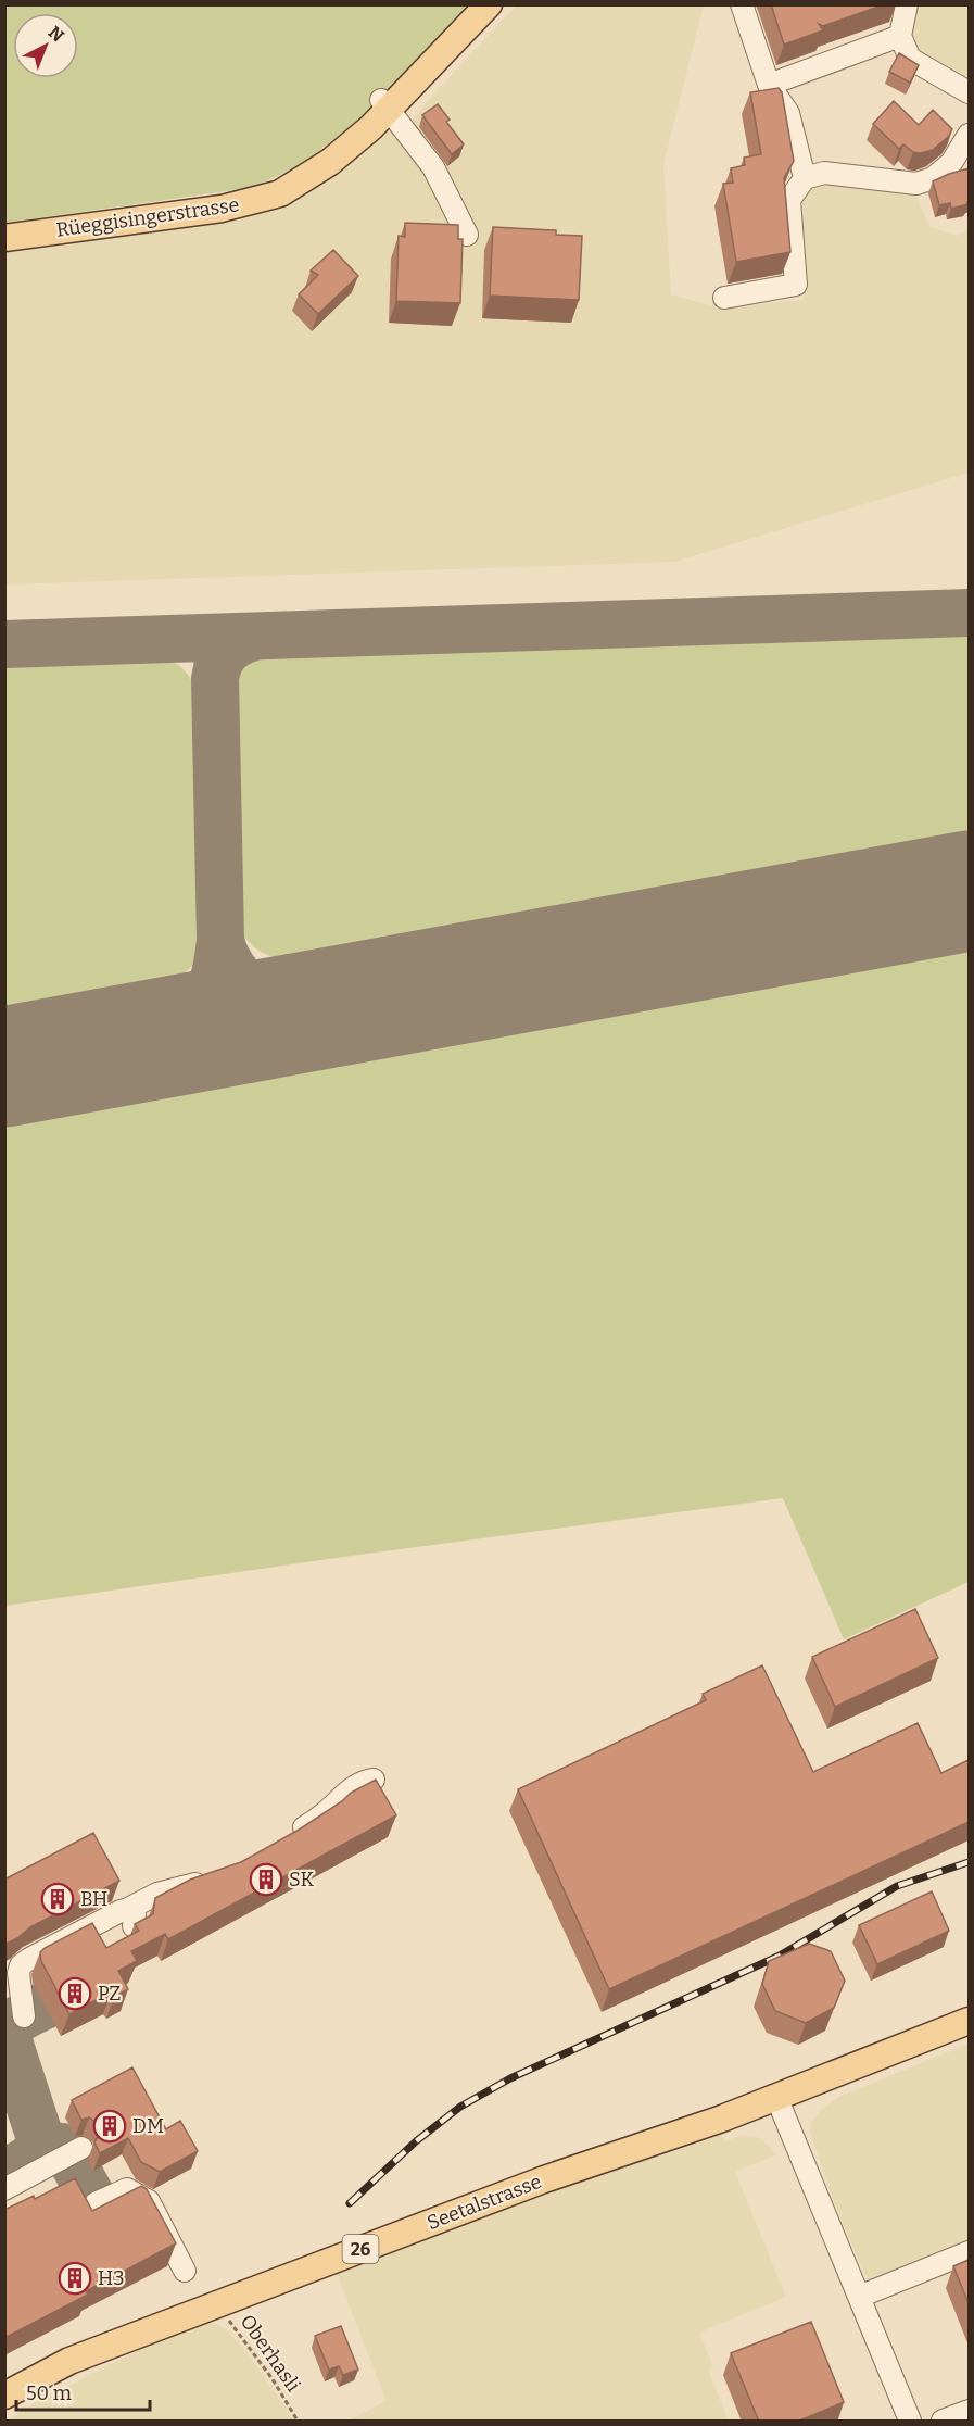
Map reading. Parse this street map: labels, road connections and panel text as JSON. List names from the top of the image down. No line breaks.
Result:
{"streets":{"main road":["Rüeggisingerstrasse","Seetalstrasse","26"],"path":["Oberhasli"]},"crossings":[["Seetalstrasse","Oberhasli"]],"places":{"building":["SK","BH","PZ","DM","H3"]},"scale_bar":"50 m","north":"top right"}
